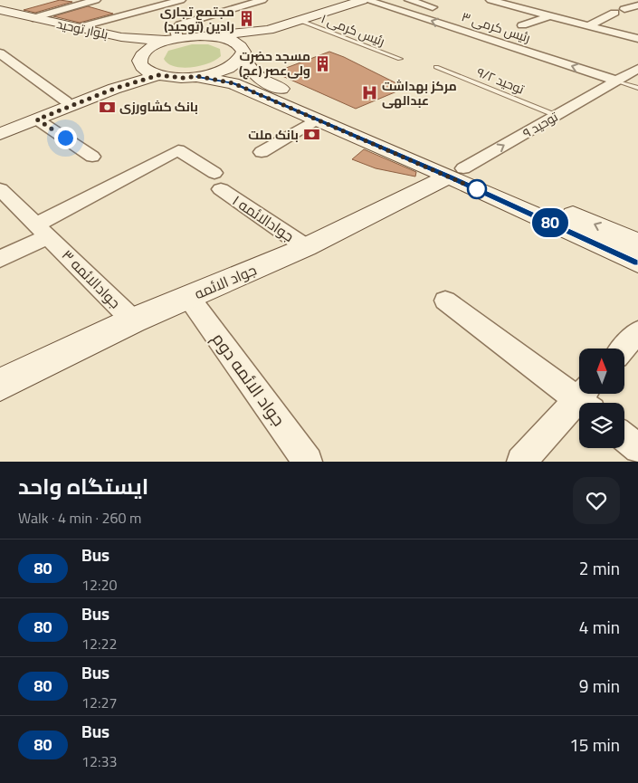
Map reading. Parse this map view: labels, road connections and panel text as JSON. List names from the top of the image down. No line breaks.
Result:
{"streets":{"main road":["بلوار توحید","جواد الائمه"],"street":["رئیس کرمی ۳","توحید ۹","جوادالائمه ۱","جوادالائمه ۳","جواد الائمه دوم"],"lane":["رئیس کرمی ۱","توحید ۹/۲"]},"crossings":[["رئیس کرمی ۳","توحید ۹"],["توحید ۹/۲","توحید ۹"],["توحید ۹","جواد الائمه"],["جوادالائمه ۱","جوادالائمه ۳"],["جوادالائمه ۱","جواد الائمه"],["جوادالائمه ۳","جواد الائمه"],["جواد الائمه","جواد الائمه دوم"]],"one_way":["توحید ۹"],"places":{"building":["مجتمع تجاری رادین (توحید)","مسجد حضرت ولی‌عصر (عج)"],"hospital":["مرکز بهداشت عبدالهی"],"bank":["بانک کشاورزی","بانک ملت"]},"lines":["bus line 80"],"north":"top","page":{"on_map":"80","heading":["ایستگاه واحد","Walk · 4 min · 260 m"],"list":[{"mark":"80","name":"Bus","note":"12:20","value":"2 min"},{"mark":"80","name":"Bus","note":"12:22","value":"4 min"},{"mark":"80","name":"Bus","note":"12:27","value":"9 min"},{"mark":"80","name":"Bus","note":"12:33","value":"15 min"}]}}
